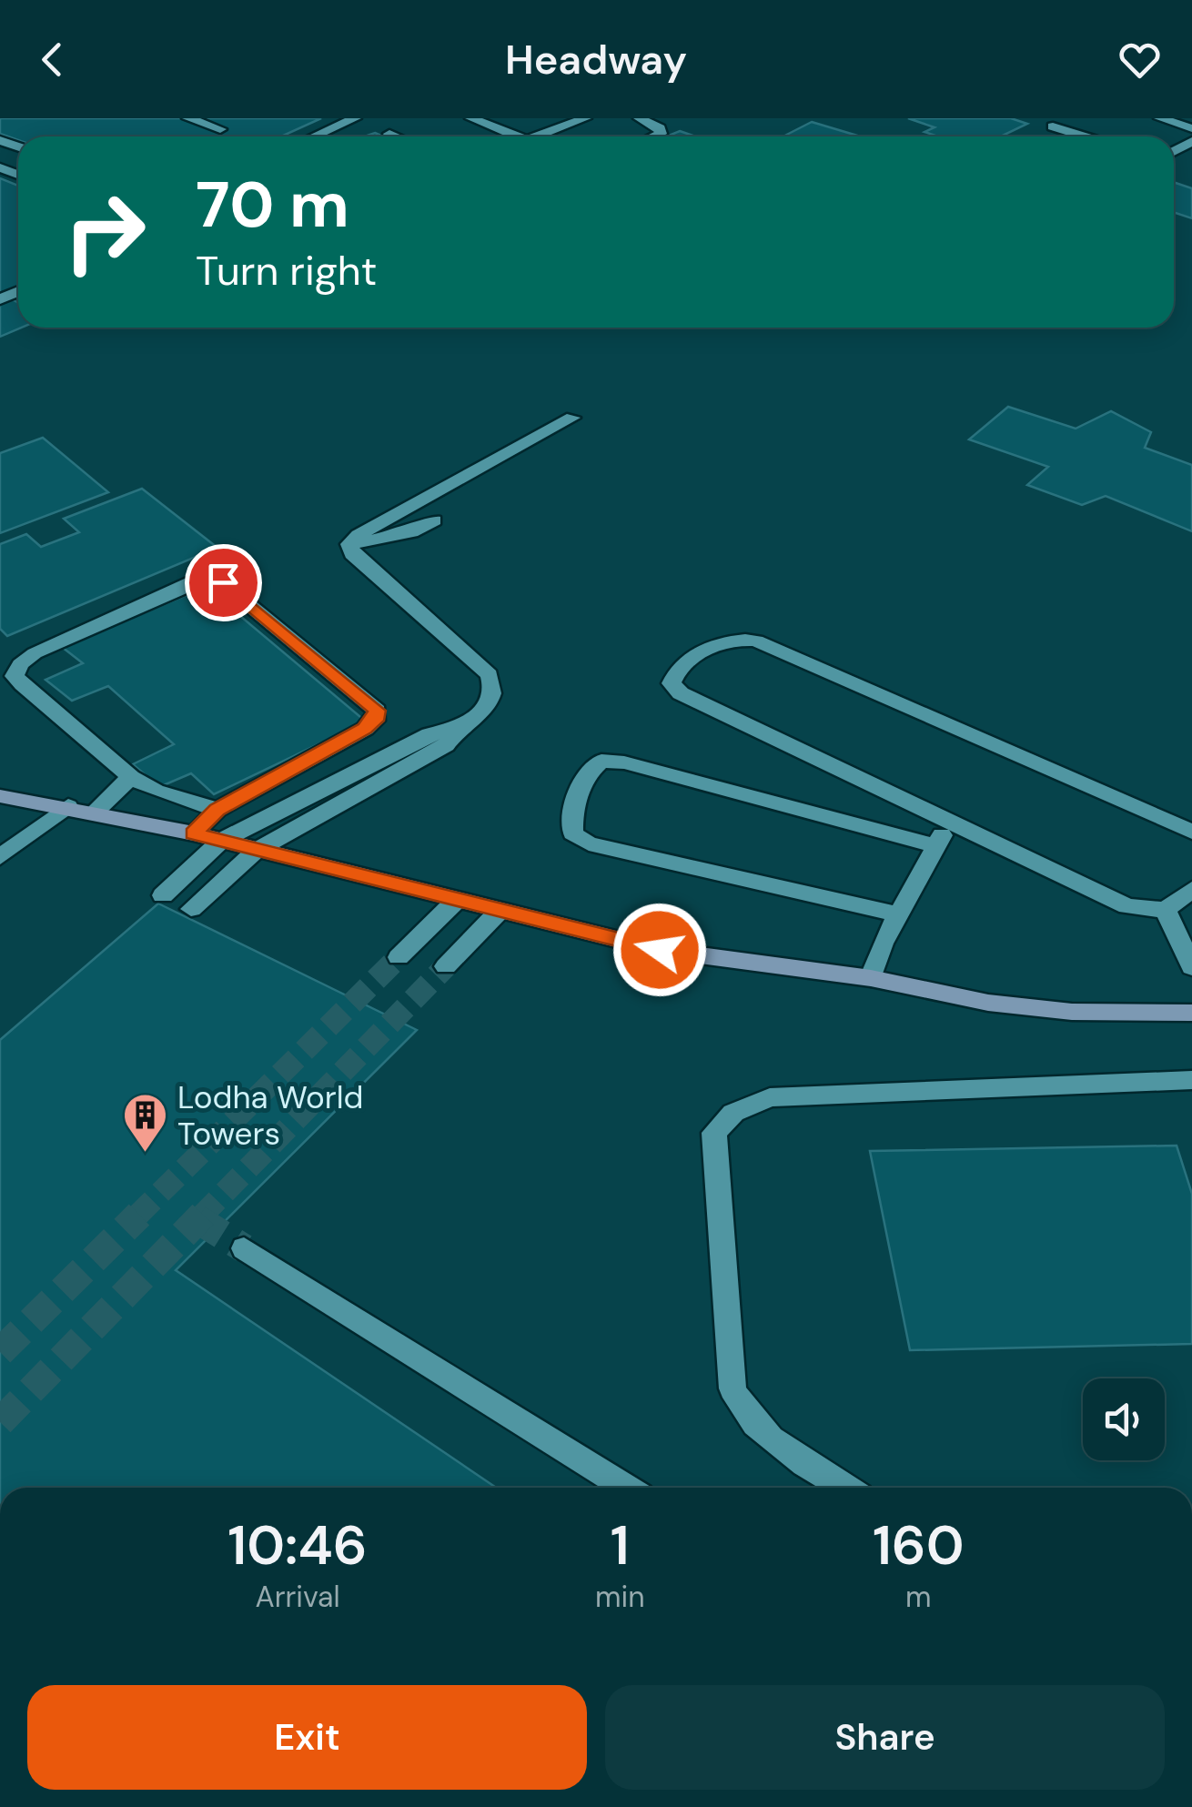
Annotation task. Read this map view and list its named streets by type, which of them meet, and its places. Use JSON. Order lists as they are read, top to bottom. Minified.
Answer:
{"places":{"building":["Lodha World Towers"]},"page":{"header":"Headway","turn":["70 m","Turn right"],"eta":["10:46","Arrival","1","min","160","m"],"buttons":["Exit","Share"]}}
